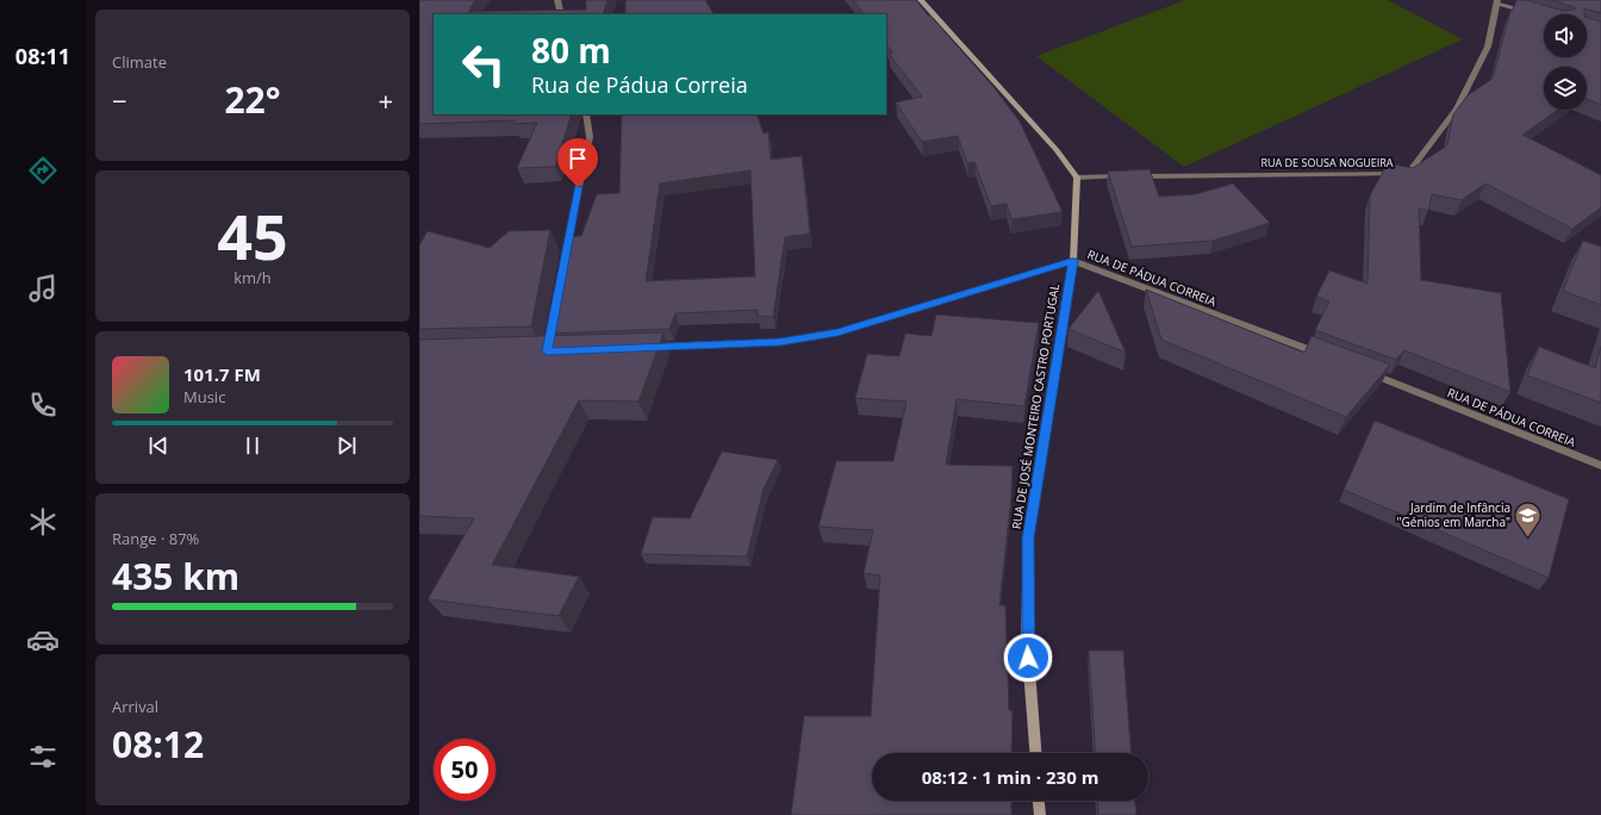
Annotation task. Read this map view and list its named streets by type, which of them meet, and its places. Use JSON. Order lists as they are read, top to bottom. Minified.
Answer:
{"streets":{"main road":["RUA DE JOSÉ MONTEIRO CASTRO PORTUGAL"],"street":["RUA DE SOUSA NOGUEIRA","RUA DE PÁDUA CORREIA"]},"crossings":[["RUA DE SOUSA NOGUEIRA","RUA DE JOSÉ MONTEIRO CASTRO PORTUGAL"],["RUA DE PÁDUA CORREIA","RUA DE JOSÉ MONTEIRO CASTRO PORTUGAL"]],"places":{"school or university":["Jardim de Infância \"Génios em Marcha\""]},"page":{"tabs":"08:11","tile":["Climate",["45","km/h"],["Range · 87%","435 km"],["Arrival","08:12"]],"turn":["80 m","Rua de Pádua Correia"],"heat":["−","22°","+"],"song":["101.7 FM","Music"],"limit":"50","trip":"08:12 · 1 min · 230 m"}}
